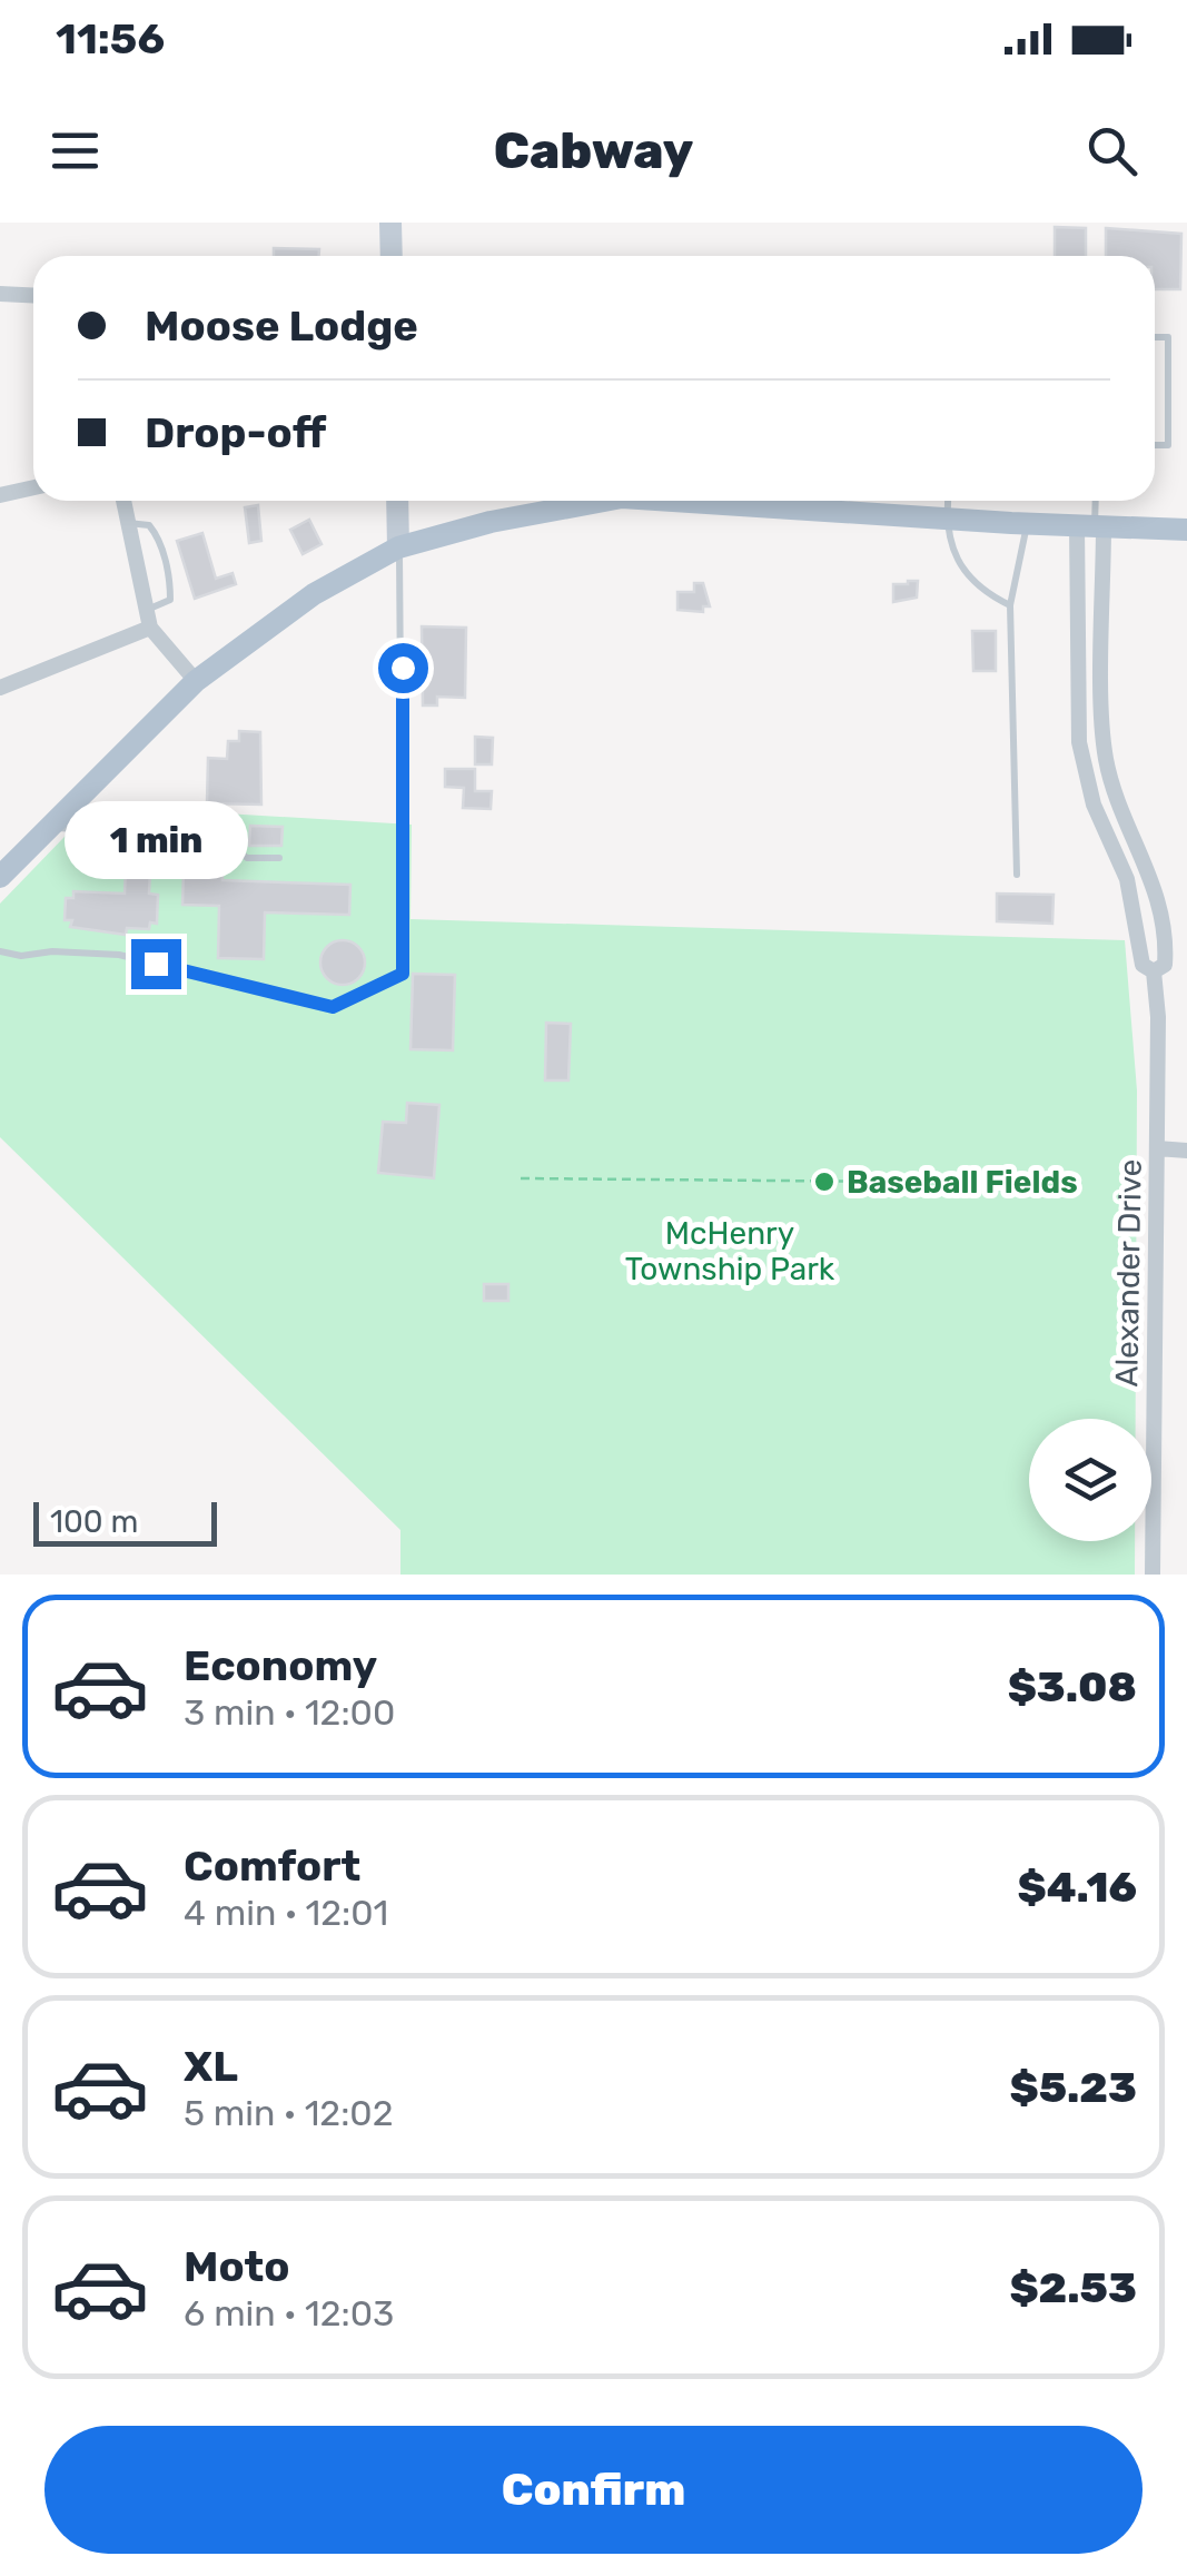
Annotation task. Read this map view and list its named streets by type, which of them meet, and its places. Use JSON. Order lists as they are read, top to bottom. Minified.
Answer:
{"streets":{"street":["Alexander Drive"]},"parks":["McHenry Township Park"],"places":["Baseball Fields"],"scale_bar":"100 m","page":{"status":"11:56","header":"Cabway","banner":["Moose Lodge","Drop-off"],"bubble":"1 min","scale":"100 m","list":[{"name":"Economy","note":"3 min · 12:00","value":"$3.08"},{"name":"Comfort","note":"4 min · 12:01","value":"$4.16"},{"name":"XL","note":"5 min · 12:02","value":"$5.23"},{"name":"Moto","note":"6 min · 12:03","value":"$2.53"}],"buttons":"Confirm"}}
